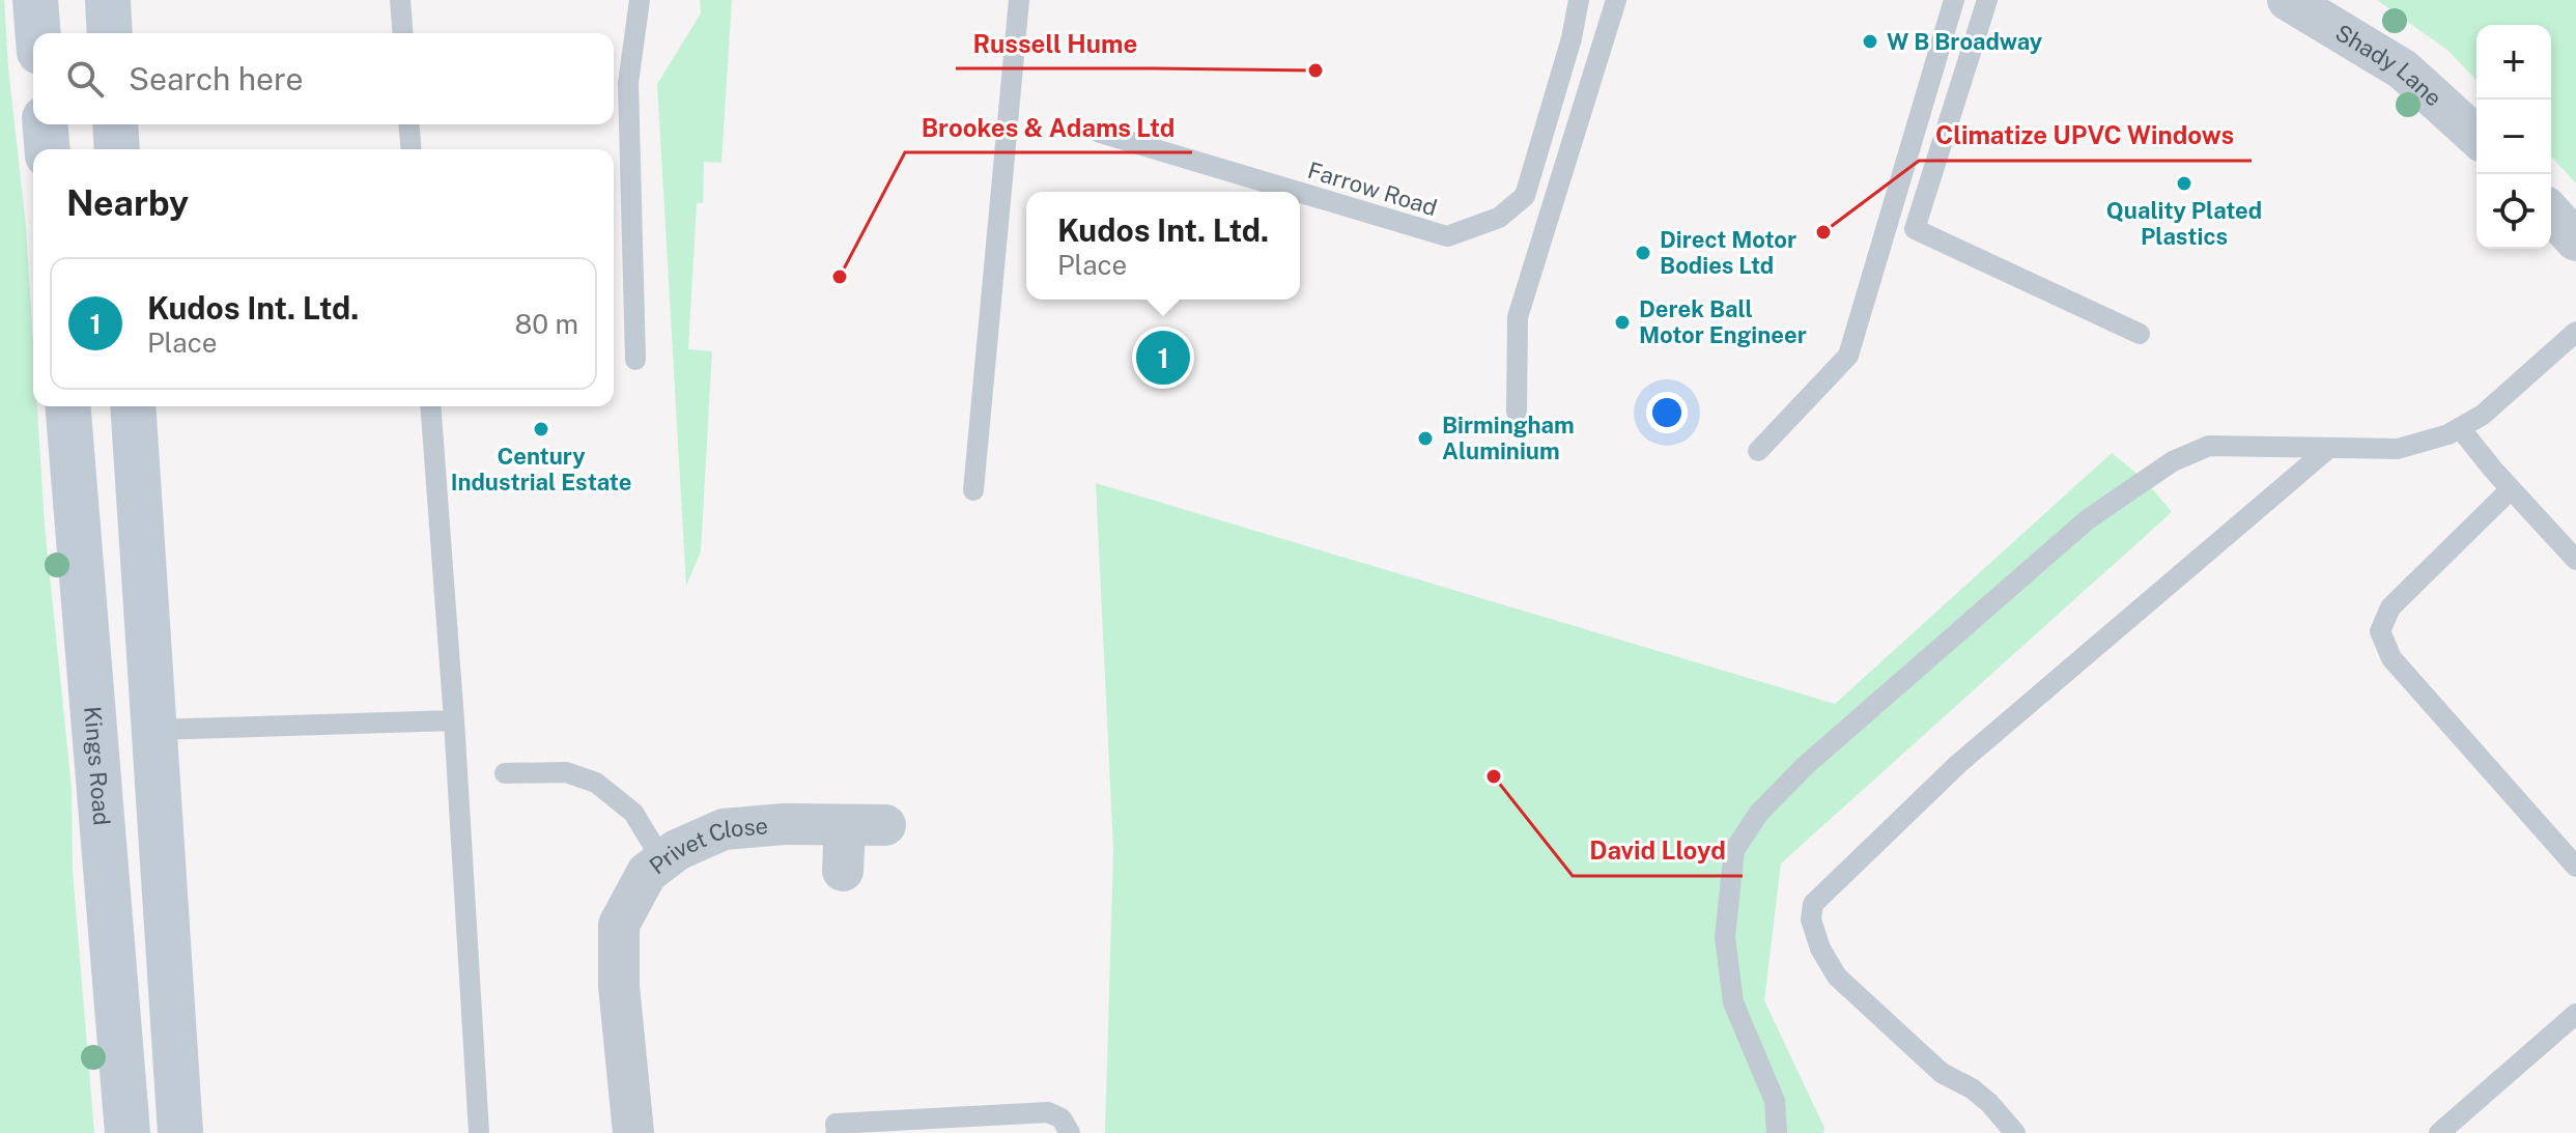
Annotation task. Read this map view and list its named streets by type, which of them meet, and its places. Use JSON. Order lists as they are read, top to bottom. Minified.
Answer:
{"streets":{"main road":["Kings Road"],"street":["Shady Lane","Privet Close"],"lane":["Farrow Road"]},"places":["W B Broadway","Russell Hume","Quality Plated Plastics","Climatize UPVC Windows","Direct Motor Bodies Ltd","Brookes & Adams Ltd","Derek Ball Motor Engineer","Century Industrial Estate","Birmingham Aluminium","David Lloyd"],"page":{"map_buttons":["+","−"],"search":"Search here","heading":"Nearby","popup":["Kudos Int. Ltd.","Place"],"list":[{"mark":"1","name":"Kudos Int. Ltd.","note":"Place","value":"80 m"}],"pins":"1"}}
